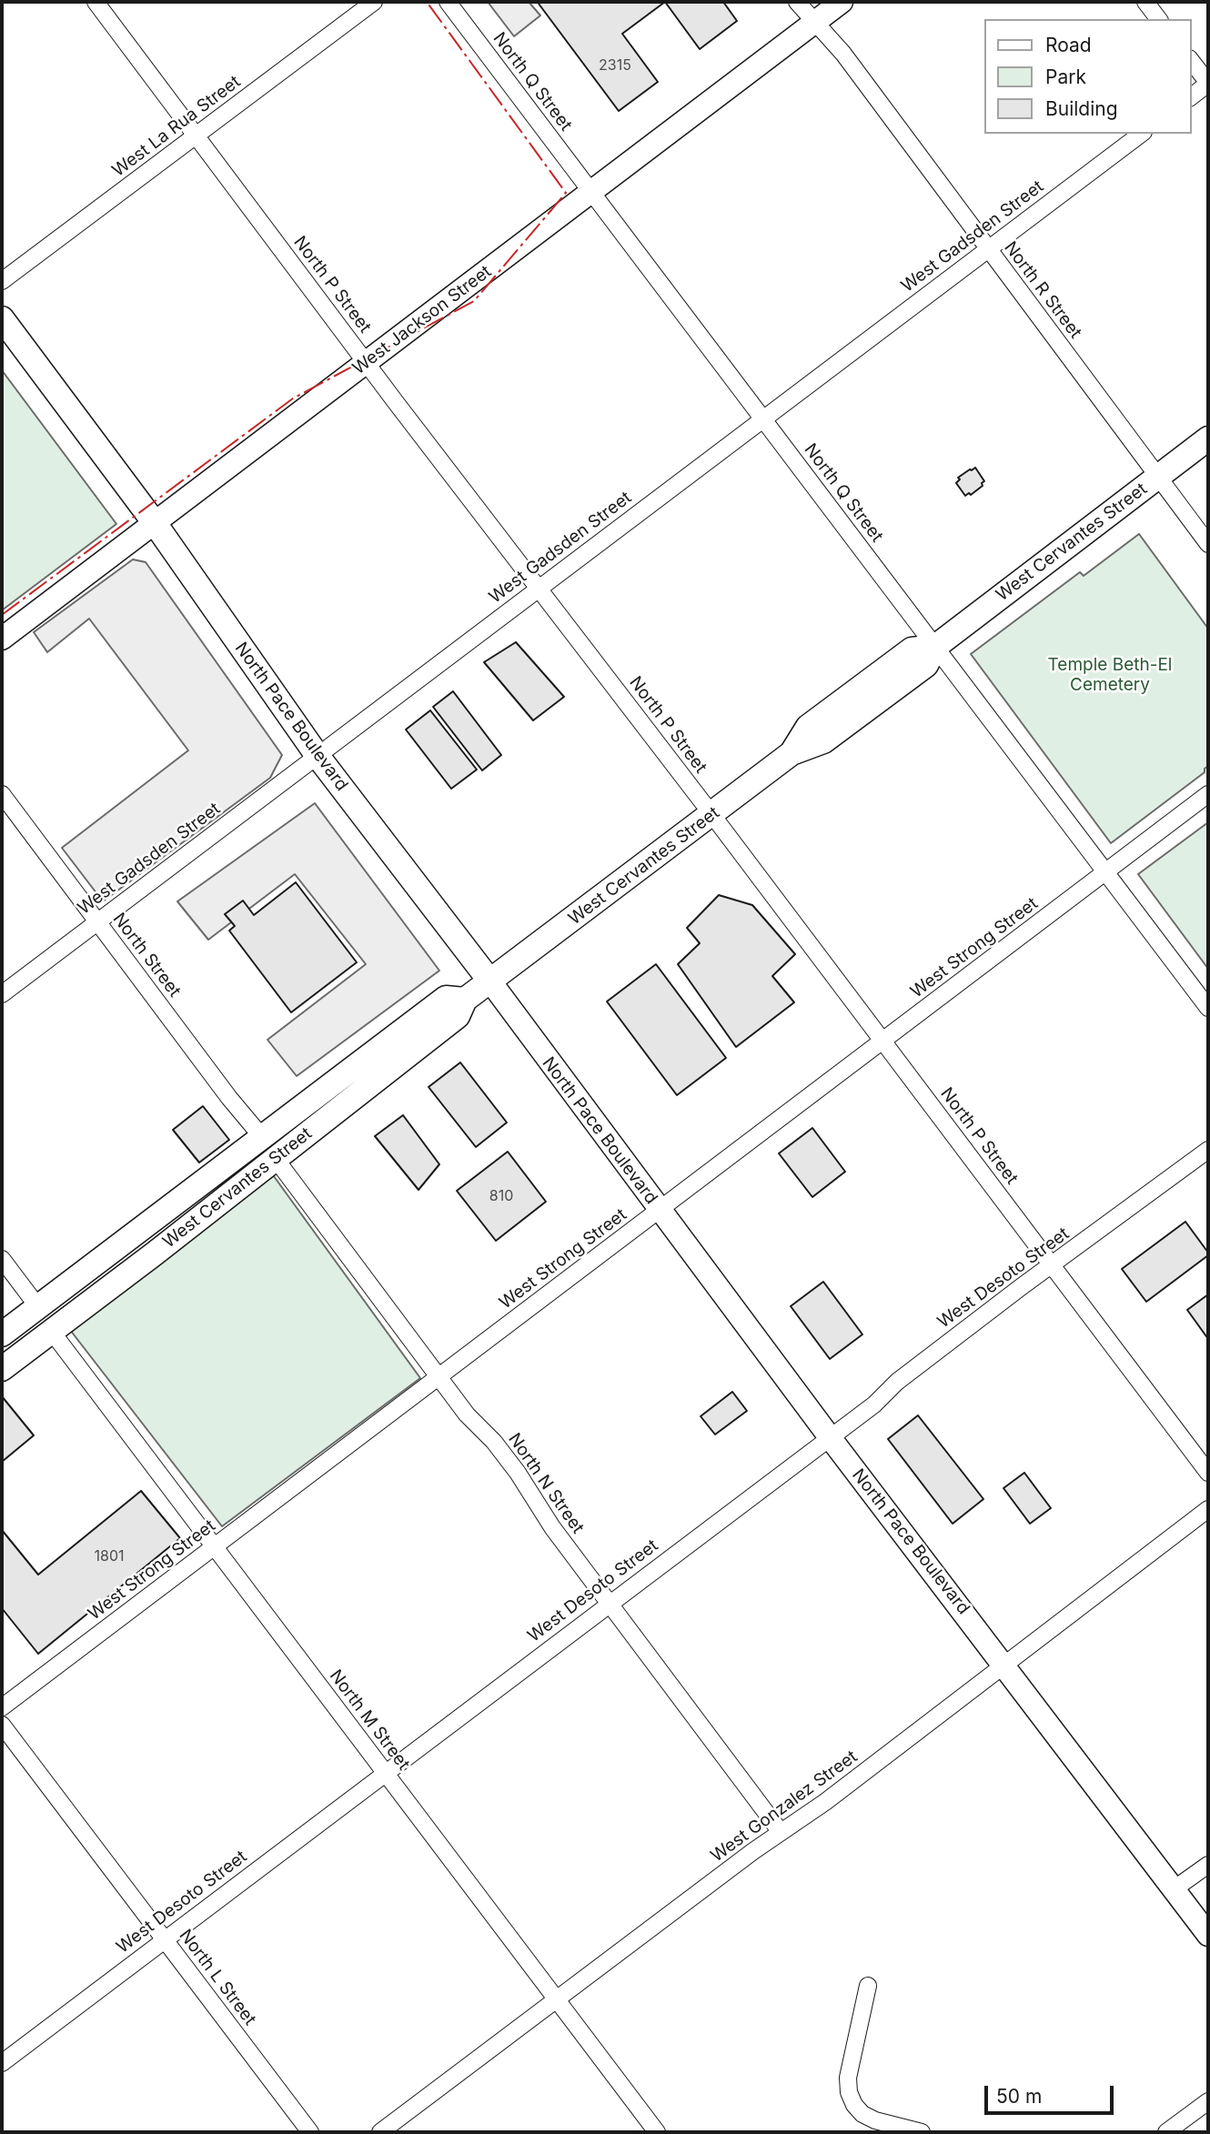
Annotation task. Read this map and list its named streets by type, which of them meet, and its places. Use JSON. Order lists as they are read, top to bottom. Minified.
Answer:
{"streets":{"main road":["West Jackson Street","West Cervantes Street","North Pace Boulevard"],"street":["North Q Street","West La Rua Street","West Gadsden Street","North P Street","North R Street","West Strong Street","North Street","West Desoto Street","North N Street","North M Street","West Gonzalez Street","North L Street"]},"crossings":[["North Q Street","West Gadsden Street"],["North Q Street","West Jackson Street"],["North Q Street","West Cervantes Street"],["North Q Street","West Strong Street"],["West La Rua Street","North P Street"],["West Gadsden Street","North P Street"],["West Gadsden Street","North R Street"],["West Gadsden Street","North Pace Boulevard"],["West Gadsden Street","North Street"],["North P Street","West Jackson Street"],["North P Street","West Cervantes Street"],["North P Street","West Strong Street"],["North P Street","West Desoto Street"],["North R Street","West Jackson Street"],["North R Street","West Cervantes Street"],["West Jackson Street","North Pace Boulevard"],["West Cervantes Street","North Pace Boulevard"],["West Cervantes Street","North Street"],["West Cervantes Street","North N Street"],["West Cervantes Street","North M Street"],["North Pace Boulevard","West Strong Street"],["North Pace Boulevard","West Desoto Street"],["North Pace Boulevard","West Gonzalez Street"],["West Strong Street","North N Street"],["West Strong Street","North M Street"],["West Desoto Street","North N Street"],["West Desoto Street","North M Street"],["West Desoto Street","North L Street"],["North N Street","West Gonzalez Street"],["North M Street","West Gonzalez Street"]],"parks":["Temple Beth-El Cemetery"],"house_numbers":["2315","810","1801"],"legend":["Road","Park","Building"],"scale_bar":"50 m"}
